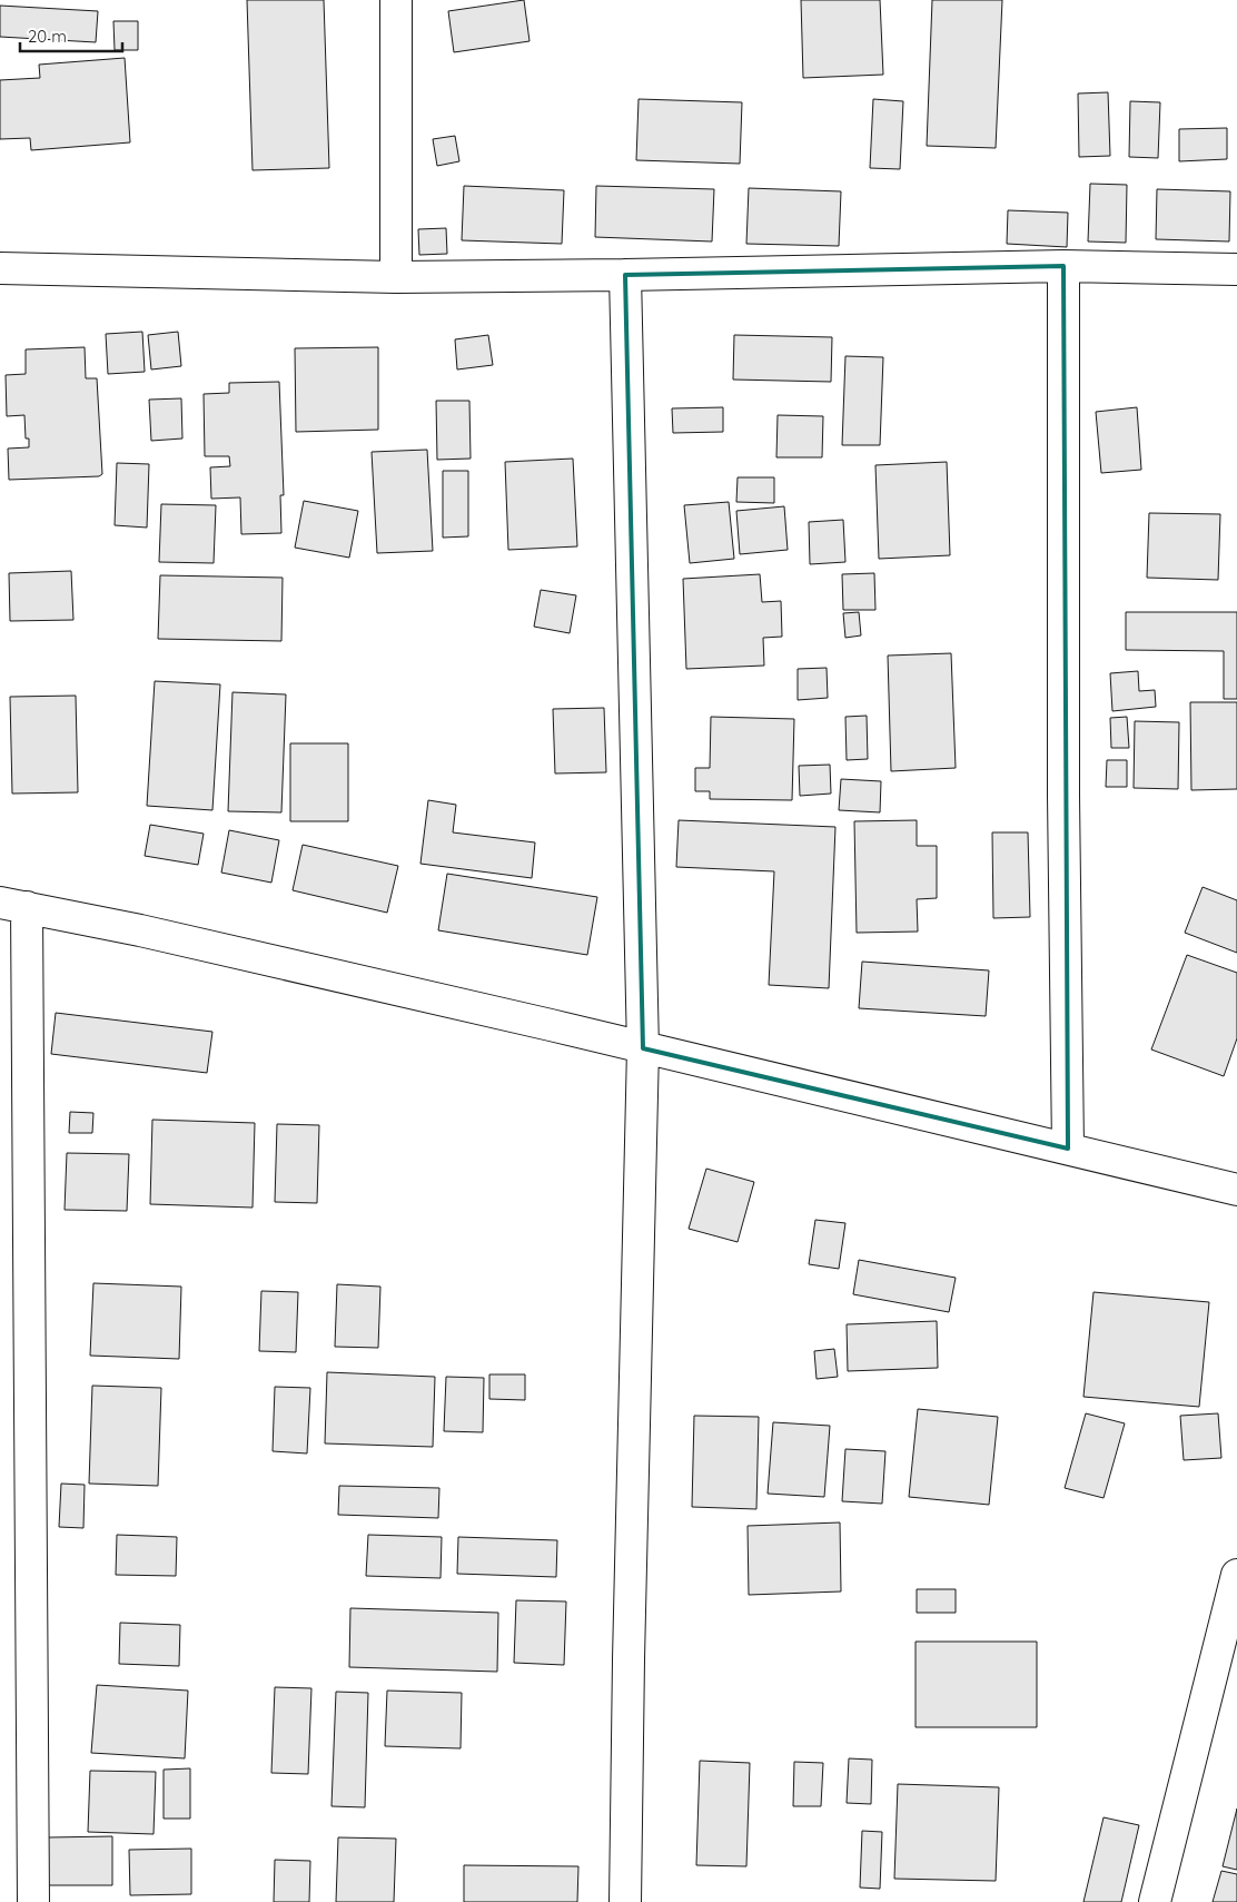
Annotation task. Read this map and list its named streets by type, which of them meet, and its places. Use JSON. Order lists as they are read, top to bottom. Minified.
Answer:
{"scale_bar":"20 m"}
